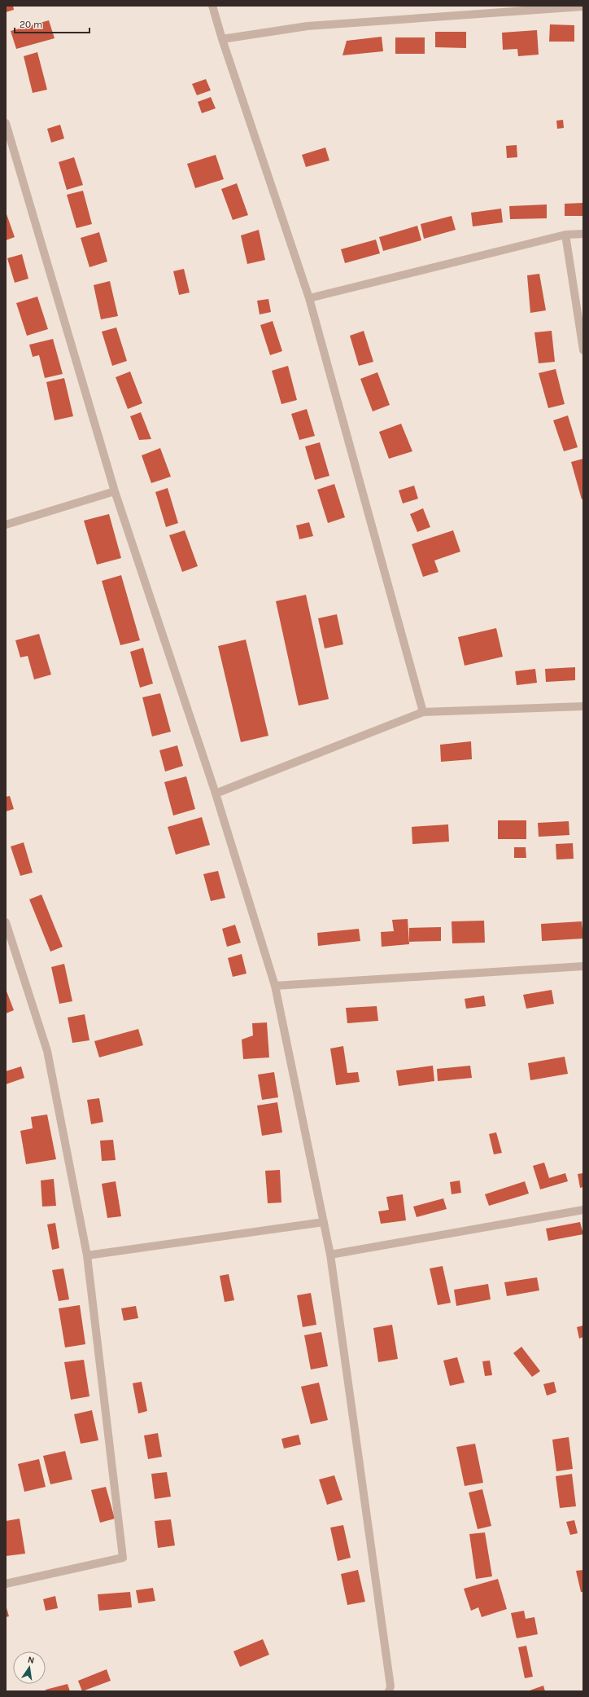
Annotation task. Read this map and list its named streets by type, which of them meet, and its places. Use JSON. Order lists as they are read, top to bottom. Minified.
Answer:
{"scale_bar":"20 m","north":"top"}
